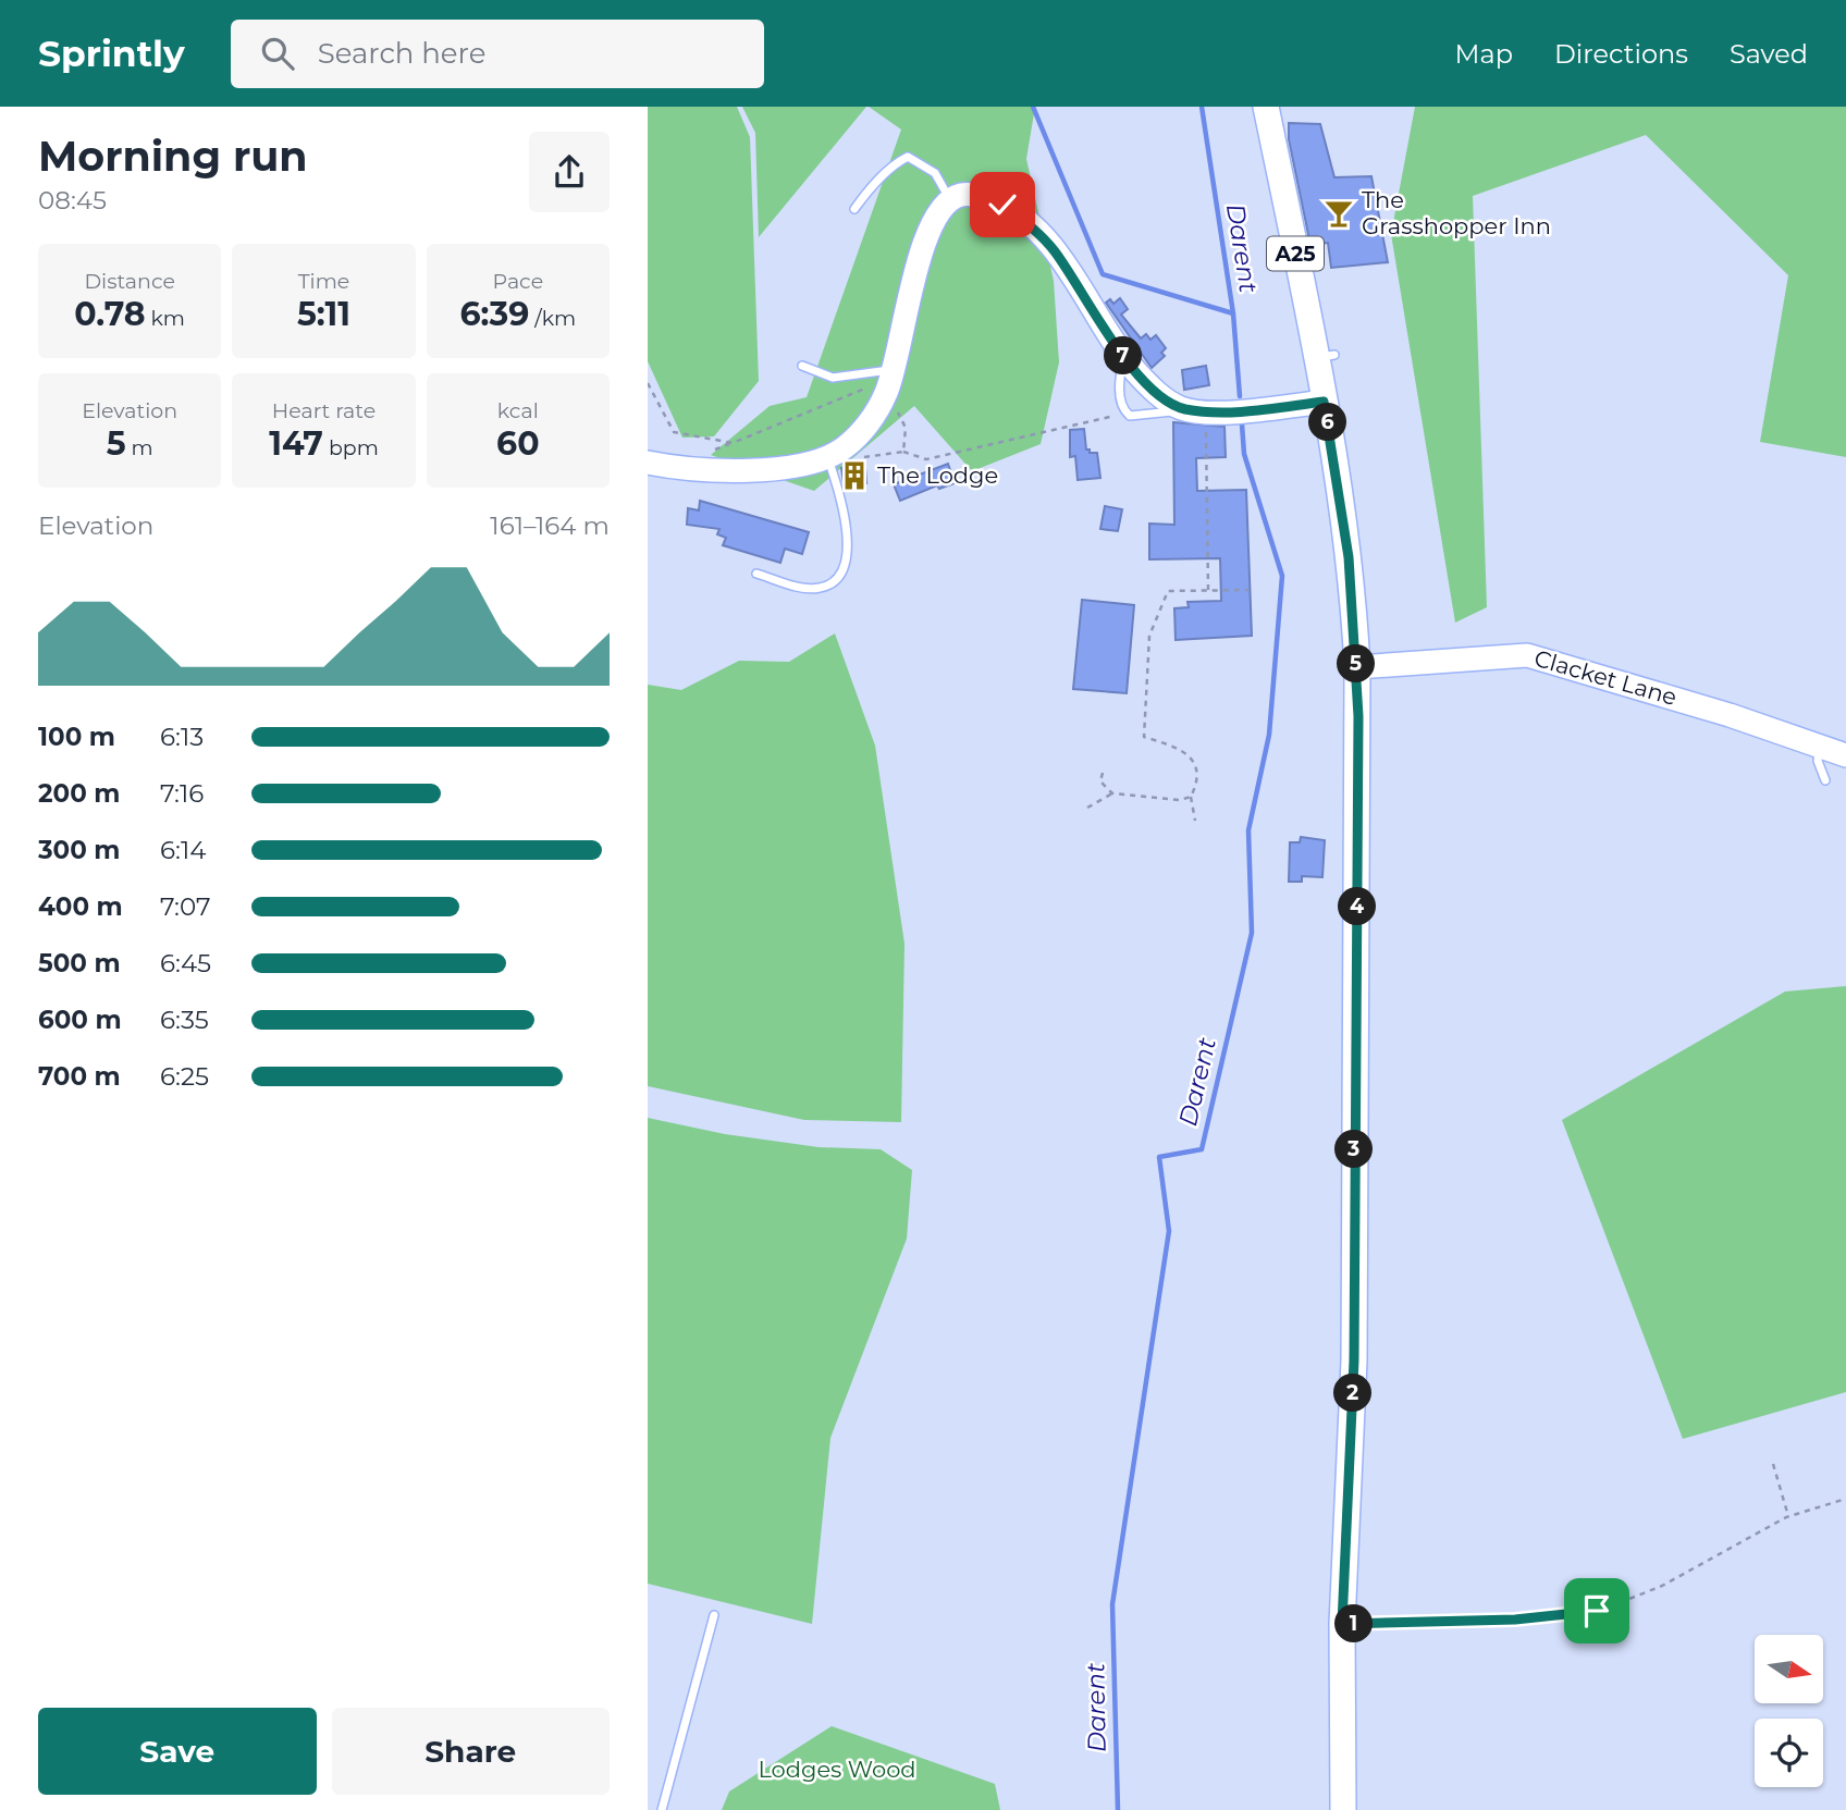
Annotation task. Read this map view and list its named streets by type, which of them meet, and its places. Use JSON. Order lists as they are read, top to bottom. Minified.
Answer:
{"streets":{"main road":["A25"],"street":["Clacket Lane"]},"crossings":[["A25","Clacket Lane"]],"water":["Darent"],"parks":["Lodges Wood"],"places":{"bar":["The Grasshopper Inn"],"building":["The Lodge"]},"north":"right","page":{"header":"Sprintly","search":"Search here","nav":["Map","Directions","Saved"],"heading":["Morning run","08:45"],"stats":[["Distance","0.78 km"],["Time","5:11"],["Pace","6:39 /km"],["Elevation","5 m"],["Heart rate","147 bpm"],["kcal","60"]],"pins":["7","6","5","4","3","2","1"],"chart":["Elevation","161–164 m"],"list":[{"name":"100 m","note":"6:13"},{"name":"200 m","note":"7:16"},{"name":"300 m","note":"6:14"},{"name":"400 m","note":"7:07"},{"name":"500 m","note":"6:45"},{"name":"600 m","note":"6:35"},{"name":"700 m","note":"6:25"}],"buttons":["Save","Share"]}}
